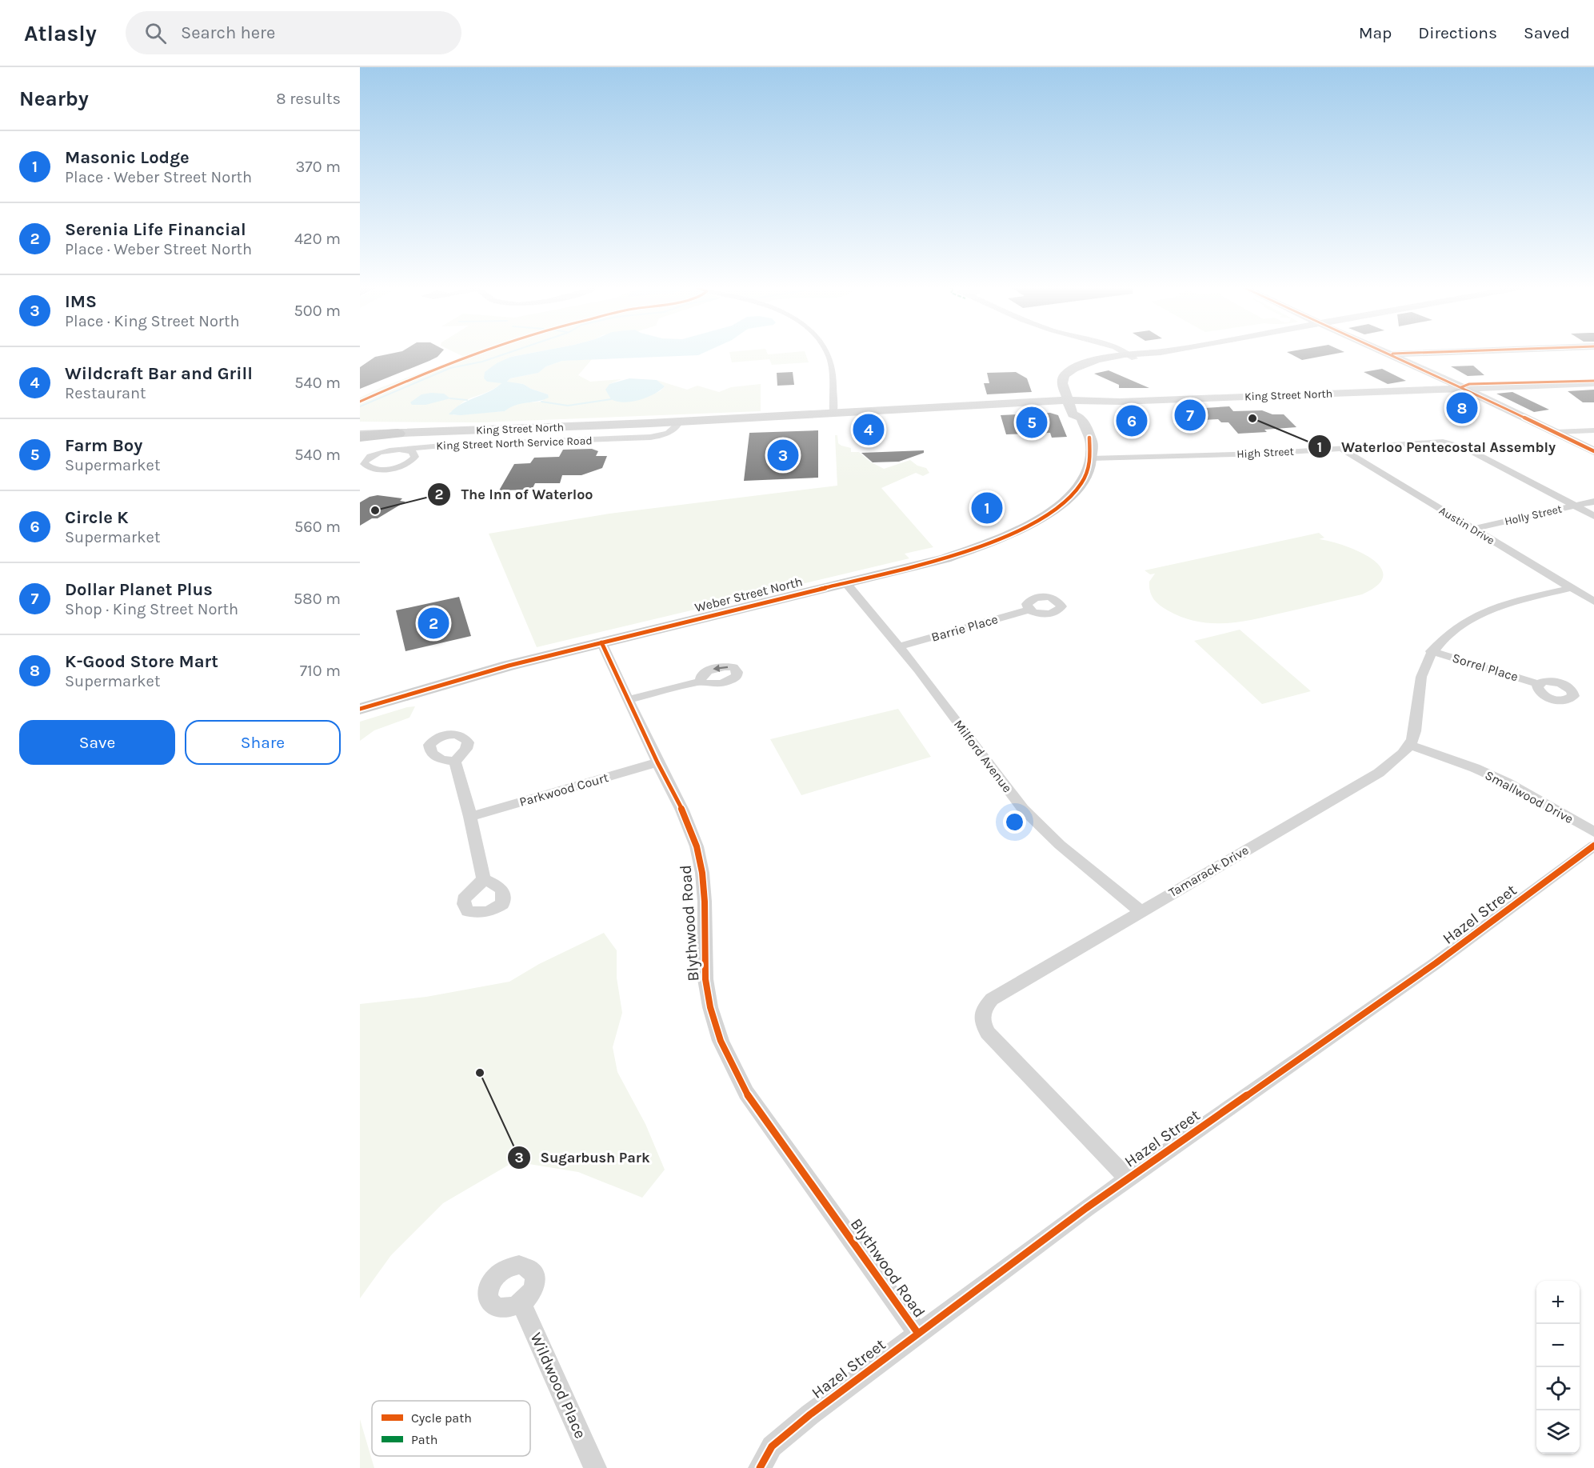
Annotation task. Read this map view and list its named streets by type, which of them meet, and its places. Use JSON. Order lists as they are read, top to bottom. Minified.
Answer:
{"streets":{"main road":["King Street North","Weber Street North"],"street":["King Street North Service Road","High Street","Holly Street","Austin Drive","Barrie Place","Sorrel Place","Milford Avenue","Parkwood Court","Smallwood Drive","Tamarack Drive","Hazel Street","Blythwood Road","Wildwood Place"]},"crossings":[["King Street North","King Street North Service Road"],["King Street North","Weber Street North"],["High Street","Holly Street"],["High Street","Austin Drive"],["High Street","Weber Street North"],["Holly Street","Austin Drive"],["Weber Street North","Milford Avenue"],["Weber Street North","Blythwood Road"],["Barrie Place","Milford Avenue"],["Milford Avenue","Tamarack Drive"],["Parkwood Court","Blythwood Road"],["Smallwood Drive","Tamarack Drive"],["Tamarack Drive","Hazel Street"],["Hazel Street","Blythwood Road"]],"places":["Waterloo Pentecostal Assembly","The Inn of Waterloo","Sugarbush Park"],"legend":["Cycle path","Path"],"page":{"header":"Atlasly","search":"Search here","nav":["Map","Directions","Saved"],"heading":["Nearby","8 results"],"list":[{"mark":"1","name":"Masonic Lodge","note":"Place · Weber Street North","value":"370 m"},{"mark":"2","name":"Serenia Life Financial","note":"Place · Weber Street North","value":"420 m"},{"mark":"3","name":"IMS","note":"Place · King Street North","value":"500 m"},{"mark":"4","name":"Wildcraft Bar and Grill","note":"Restaurant","value":"540 m"},{"mark":"5","name":"Farm Boy","note":"Supermarket","value":"540 m"},{"mark":"6","name":"Circle K","note":"Supermarket","value":"560 m"},{"mark":"7","name":"Dollar Planet Plus","note":"Shop · King Street North","value":"580 m"},{"mark":"8","name":"K-Good Store Mart","note":"Supermarket","value":"710 m"}],"pins":["8","7","6","5","4","3","1","2"],"buttons":["Save","Share"],"map_buttons":["+","−"]}}
